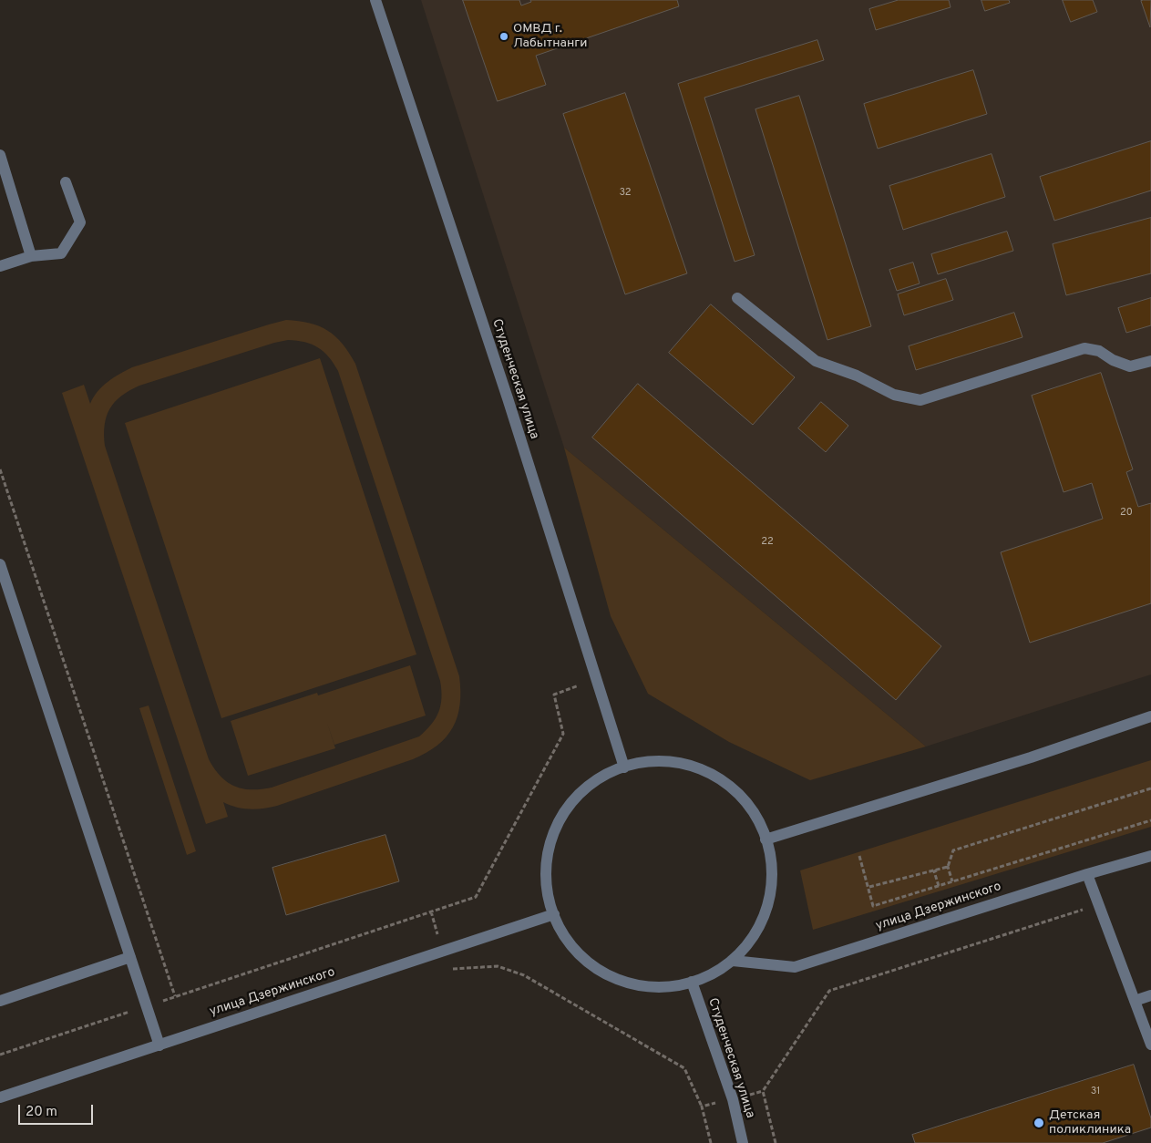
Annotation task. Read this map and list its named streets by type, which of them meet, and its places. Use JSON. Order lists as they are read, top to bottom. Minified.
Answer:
{"streets":{"street":["Студенческая улица","улица Дзержинского"]},"places":["ОМВД г. Лабытнанги","Детская поликлиника"],"house_numbers":["32","20","22","31"],"scale_bar":"20 m"}
